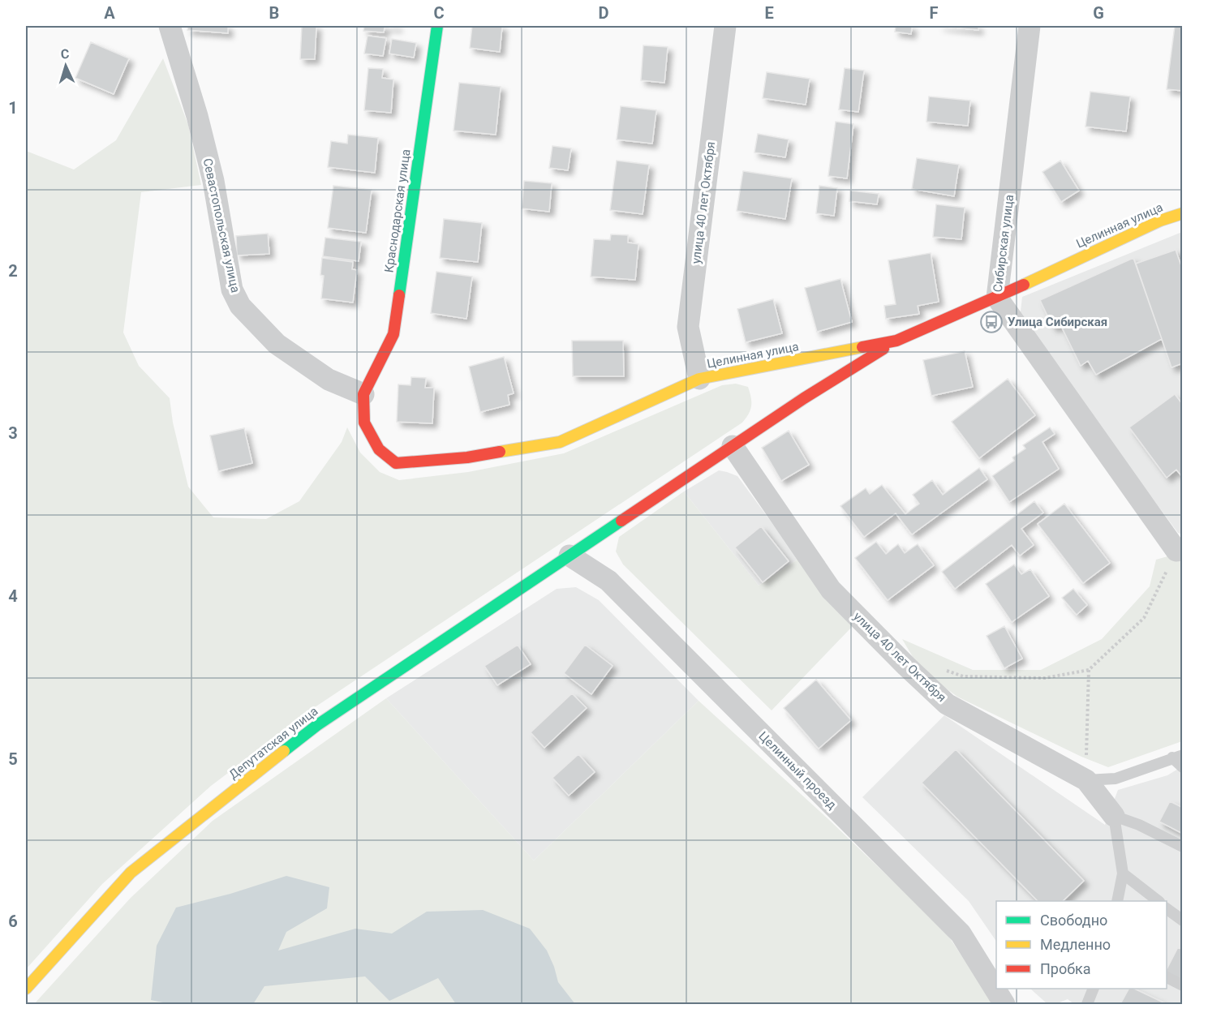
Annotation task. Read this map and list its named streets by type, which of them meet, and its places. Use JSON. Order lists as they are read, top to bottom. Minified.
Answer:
{"streets":{"street":["улица 40 лет Октября","Краснодарская улица","Севастопольская улица","Целинная улица","Сибирская улица","Депутатская улица","Целинный проезд"]},"crossings":[["улица 40 лет Октября","Целинная улица"],["улица 40 лет Октября","Депутатская улица"],["Краснодарская улица","Севастопольская улица"],["Краснодарская улица","Целинная улица"],["Севастопольская улица","Целинная улица"],["Целинная улица","Сибирская улица"],["Целинная улица","Депутатская улица"],["Депутатская улица","Целинный проезд"]],"places":{"bus stop":["Улица Сибирская"]},"legend":["Свободно","Медленно","Пробка"],"north":"top","grid":{"columns":["A","B","C","D","E","F","G"],"rows":["1","2","3","4","5","6"]}}
